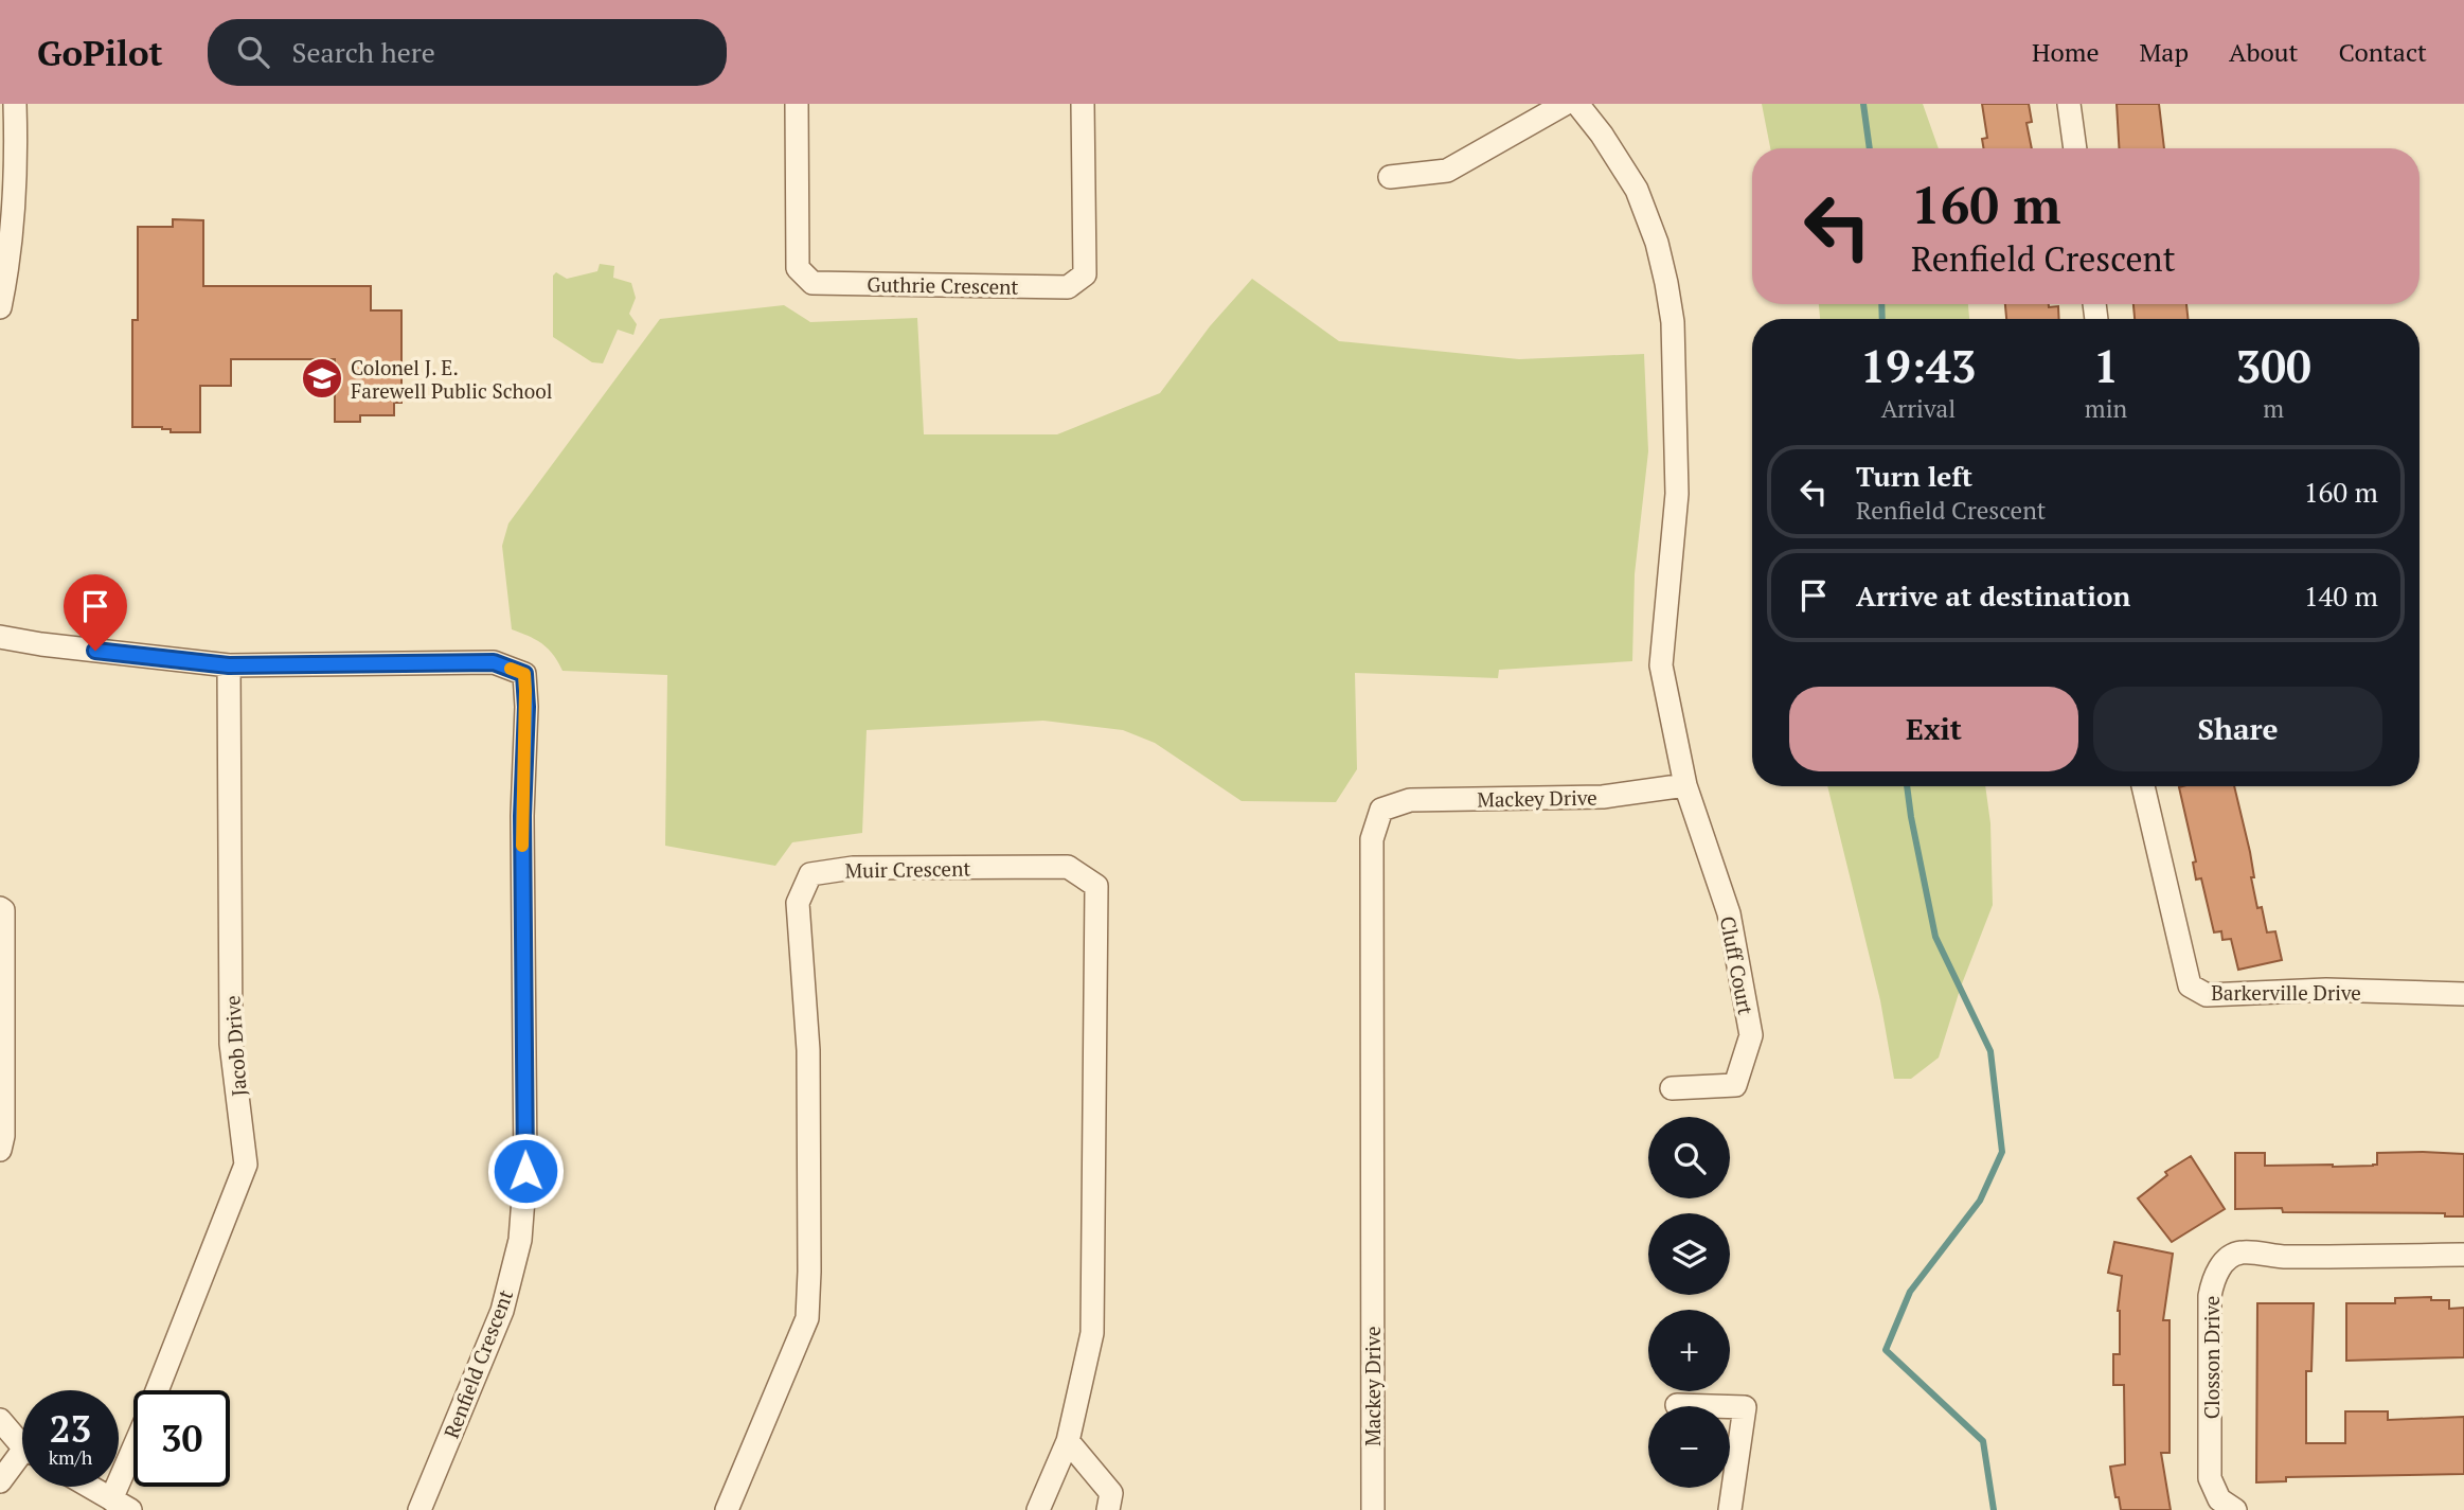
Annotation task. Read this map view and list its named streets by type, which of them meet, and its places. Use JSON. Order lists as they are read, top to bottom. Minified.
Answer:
{"streets":{"street":["Guthrie Crescent","Mackey Drive","Muir Crescent","Cluff Court","Barkerville Drive","Jacob Drive","Closson Drive","Renfield Crescent"]},"crossings":[["Mackey Drive","Cluff Court"],["Jacob Drive","Renfield Crescent"]],"places":{"school or university":["Colonel J. E. Farewell Public School"]},"page":{"header":"GoPilot","search":"Search here","nav":["Home","Map","About","Contact"],"turn":["160 m","Renfield Crescent"],"eta":["19:43","Arrival","1","min","300","m"],"list":[{"name":"Turn left","note":"Renfield Crescent","value":"160 m"},{"name":"Arrive at destination","value":"140 m"}],"buttons":["Exit","Share"],"map_buttons":["+","−"],"speed":"23 km/h","limit":"30"}}
